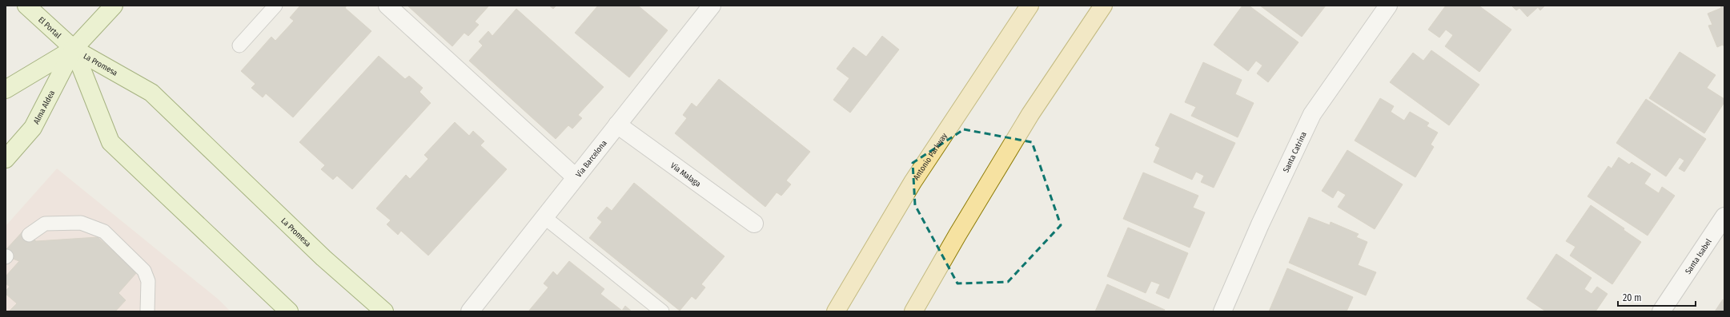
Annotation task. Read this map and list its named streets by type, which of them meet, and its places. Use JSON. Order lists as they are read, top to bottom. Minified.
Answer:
{"streets":{"main road":["El Portal","La Promesa","Alma Aldea","Antonio Parkway"],"street":["Santa Catrina","Via Barcelona","Via Malaga","Santa Isabel"]},"crossings":[["El Portal","La Promesa"],["El Portal","Alma Aldea"],["La Promesa","Alma Aldea"],["Via Barcelona","Via Malaga"]],"scale_bar":"20 m"}
